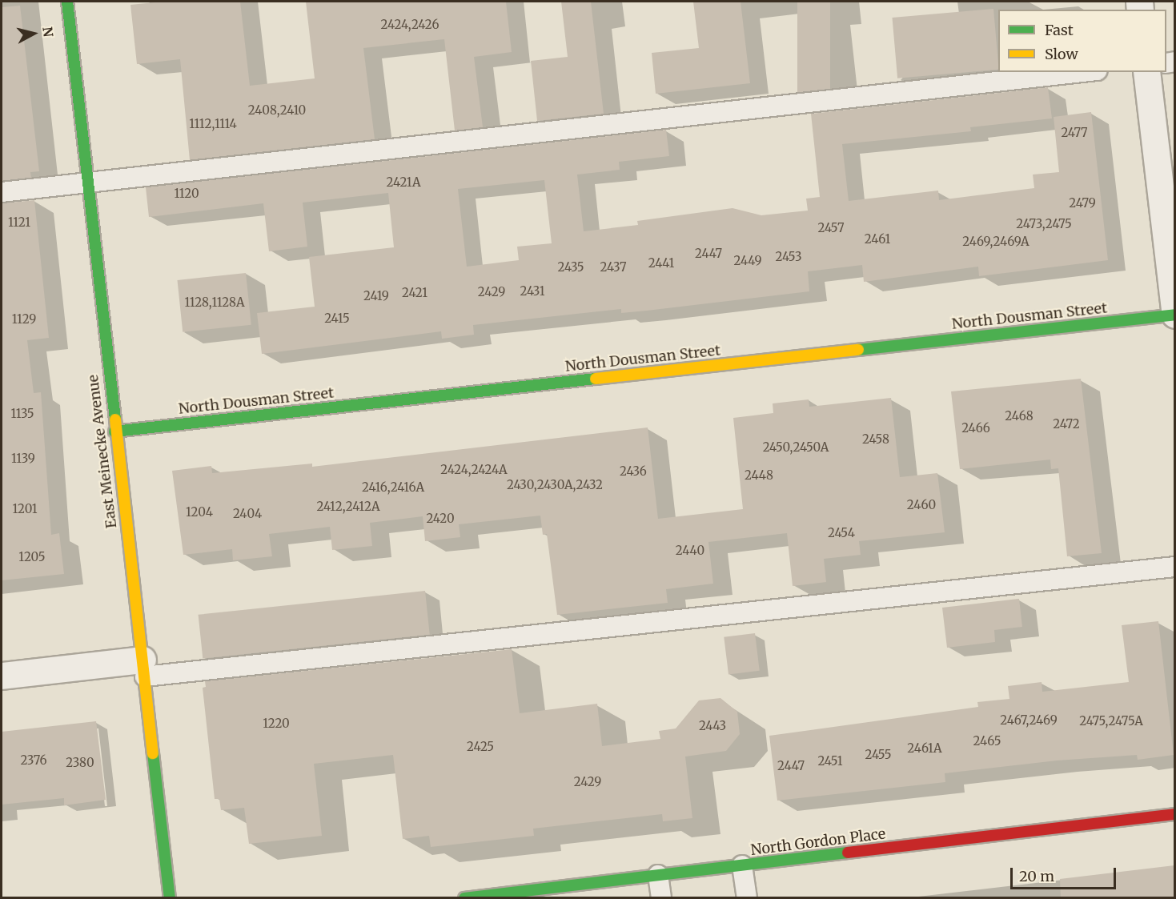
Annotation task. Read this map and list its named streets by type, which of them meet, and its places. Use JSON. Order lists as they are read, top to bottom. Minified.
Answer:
{"streets":{"street":["North Dousman Street","East Meinecke Avenue","North Gordon Place"]},"crossings":[["North Dousman Street","East Meinecke Avenue"]],"house_numbers":["2424,2426","2408,2410","1112,1114","2477","2421A","1120","2479","1121","2473,2475","2457","2461","2469,2469A","2447","2453","2449","2441","2435","2437","2431","2429","2421","2419","1128,1128A","2415","1129","1135","2468","2472","2466","2458","2450,2450A","1139","2424,2424A","2436","2448","2430,2430A,2432","2416,2416A","2460","2412,2412A","1201","1204","2404","2420","2454","2440","1205","2467,2469","2475,2475A","1220","2443","2465","2425","2461A","2455","2376","2451","2380","2447","2429"],"legend":["Fast","Slow"],"scale_bar":"20 m","north":"right"}
